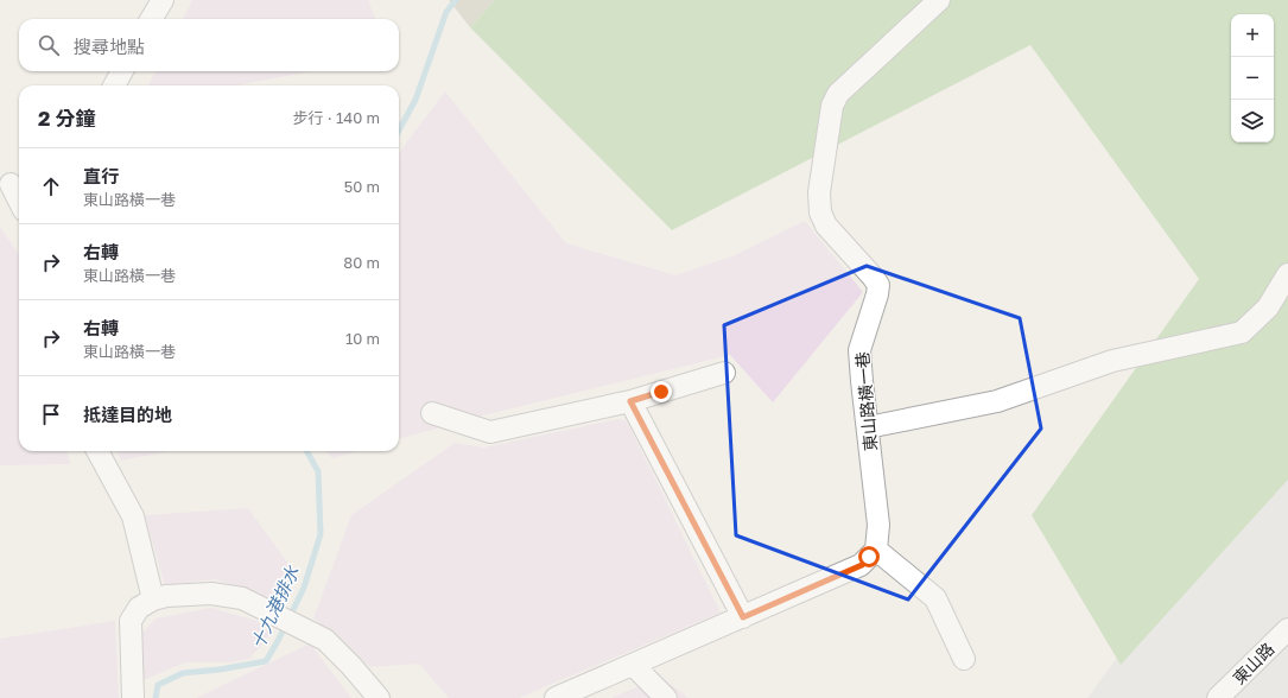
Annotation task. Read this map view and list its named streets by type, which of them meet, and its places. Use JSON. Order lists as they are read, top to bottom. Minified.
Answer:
{"streets":{"street":["東山路橫一巷","東山路"]},"water":["十九港排水"],"page":{"map_buttons":["+","−"],"search":"搜尋地點","heading":["2 分鐘","步行 · 140 m"],"list":[["直行","東山路橫一巷","50 m"],["右轉","東山路橫一巷","80 m"],["右轉","東山路橫一巷","10 m"],"抵達目的地"]}}
